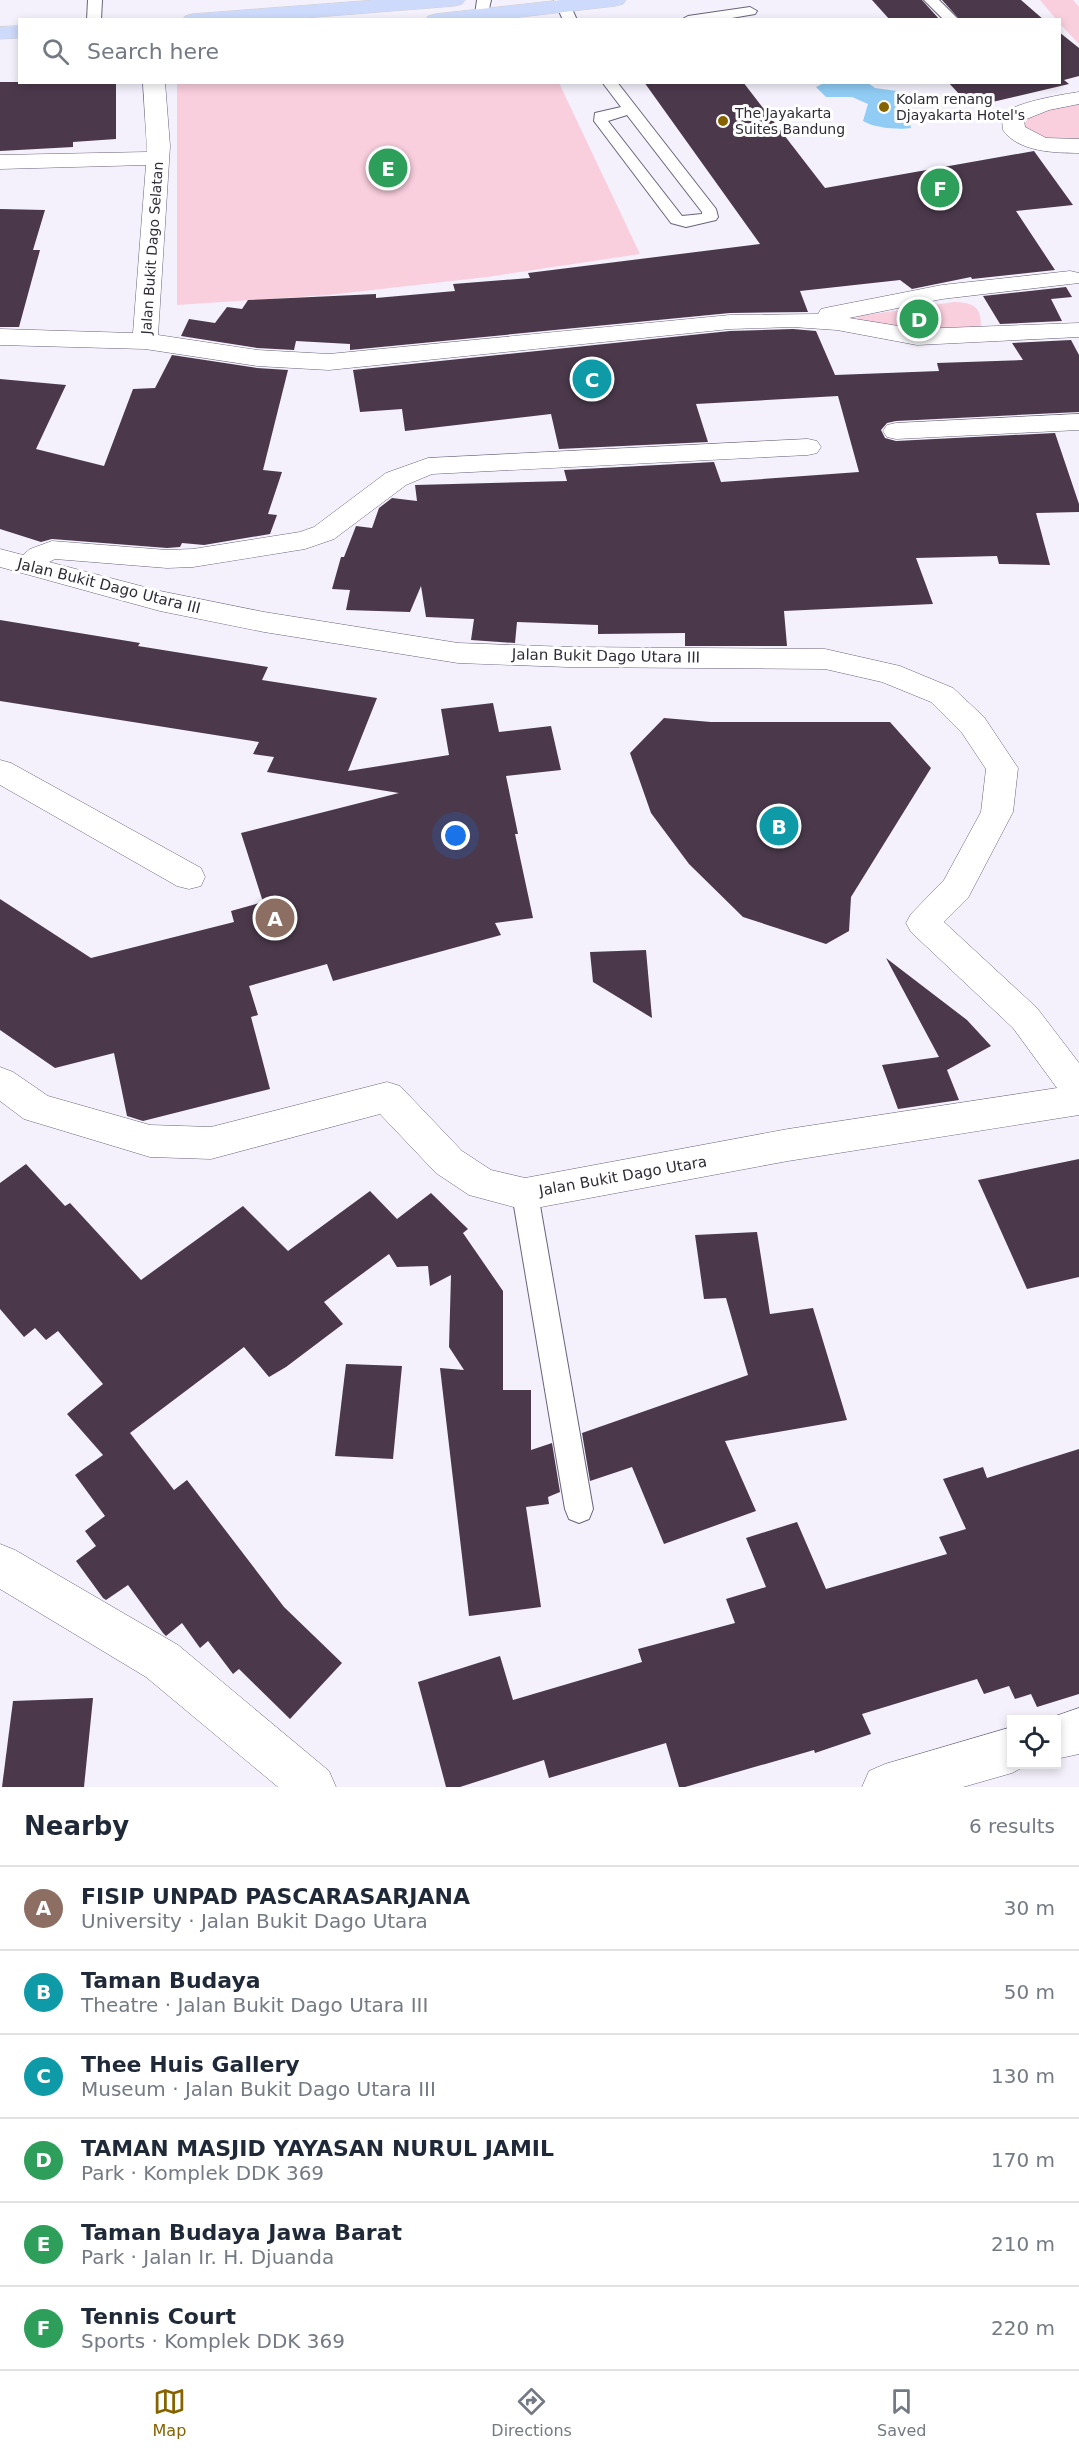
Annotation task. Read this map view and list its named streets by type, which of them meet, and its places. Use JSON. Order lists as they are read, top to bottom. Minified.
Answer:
{"streets":{"street":["Jalan Bukit Dago Selatan","Jalan Bukit Dago Utara III","Jalan Bukit Dago Utara"]},"places":["Kolam renang Djayakarta Hotel's","The Jayakarta Suites Bandung"],"page":{"search":"Search here","pins":["E","F","D","C","B","A"],"heading":["Nearby","6 results"],"list":[{"mark":"A","name":"FISIP UNPAD PASCARASARJANA","note":"University · Jalan Bukit Dago Utara","value":"30 m"},{"mark":"B","name":"Taman Budaya","note":"Theatre · Jalan Bukit Dago Utara III","value":"50 m"},{"mark":"C","name":"Thee Huis Gallery","note":"Museum · Jalan Bukit Dago Utara III","value":"130 m"},{"mark":"D","name":"TAMAN MASJID YAYASAN NURUL JAMIL","note":"Park · Komplek DDK 369","value":"170 m"},{"mark":"E","name":"Taman Budaya Jawa Barat","note":"Park · Jalan Ir. H. Djuanda","value":"210 m"},{"mark":"F","name":"Tennis Court","note":"Sports · Komplek DDK 369","value":"220 m"}],"nav":["Map","Directions","Saved"]}}
